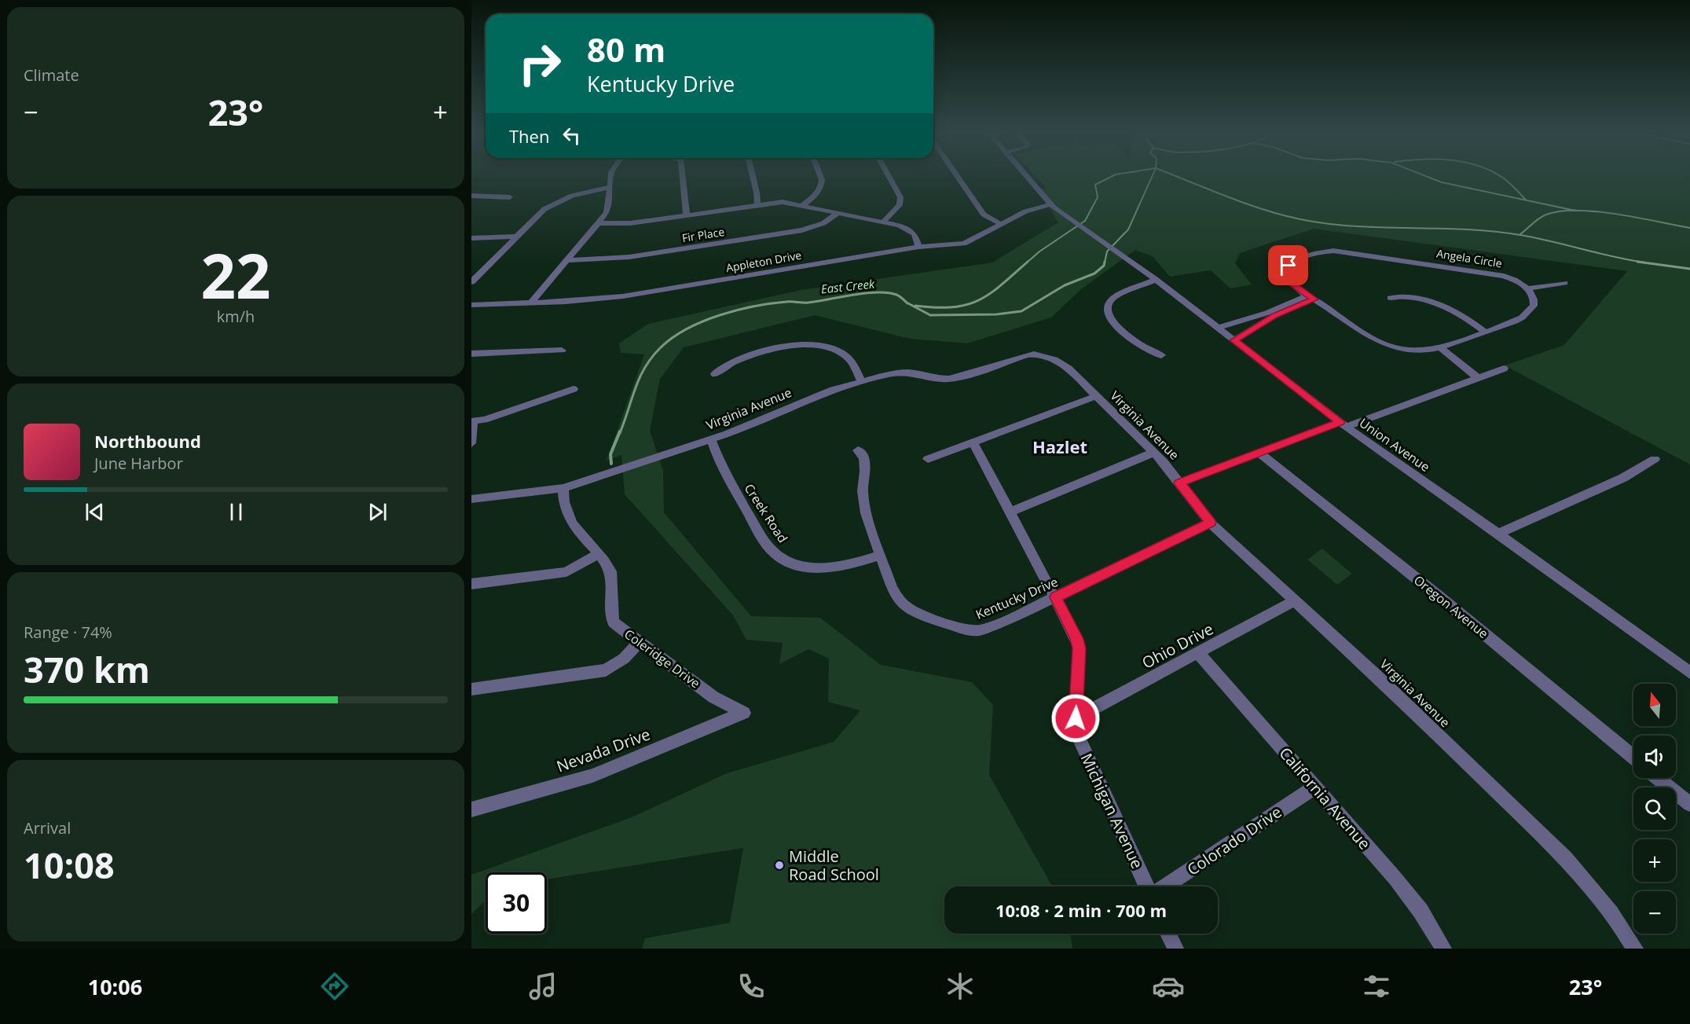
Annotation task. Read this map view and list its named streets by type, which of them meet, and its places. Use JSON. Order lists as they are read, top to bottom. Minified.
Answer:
{"streets":{"street":["Fir Place","Angela Circle","Appleton Drive","Virginia Avenue","Union Avenue","Creek Road","Kentucky Drive","Oregon Avenue","Ohio Drive","Coleridge Drive","Nevada Drive","California Avenue","Michigan Avenue","Colorado Drive"]},"crossings":[["Appleton Drive","Union Avenue"],["Virginia Avenue","Creek Road"],["Virginia Avenue","Kentucky Drive"],["Virginia Avenue","Ohio Drive"],["Virginia Avenue","Coleridge Drive"],["Creek Road","Kentucky Drive"],["Kentucky Drive","Michigan Avenue"],["Ohio Drive","California Avenue"],["Ohio Drive","Michigan Avenue"],["Coleridge Drive","Nevada Drive"],["California Avenue","Colorado Drive"]],"districts":["Hazlet"],"water":["East Creek"],"places":["Middle Road School"],"north":"top","page":{"tile":["Climate",["22","km/h"],["Range · 74%","370 km"],["Arrival","10:08"]],"turn":["80 m","Kentucky Drive"],"heat":["−","23°","+"],"then":"Then","song":["Northbound","June Harbor"],"map_buttons":["+","−"],"limit":"30","trip":"10:08 · 2 min · 700 m","tabs":["10:06","23°"]}}
